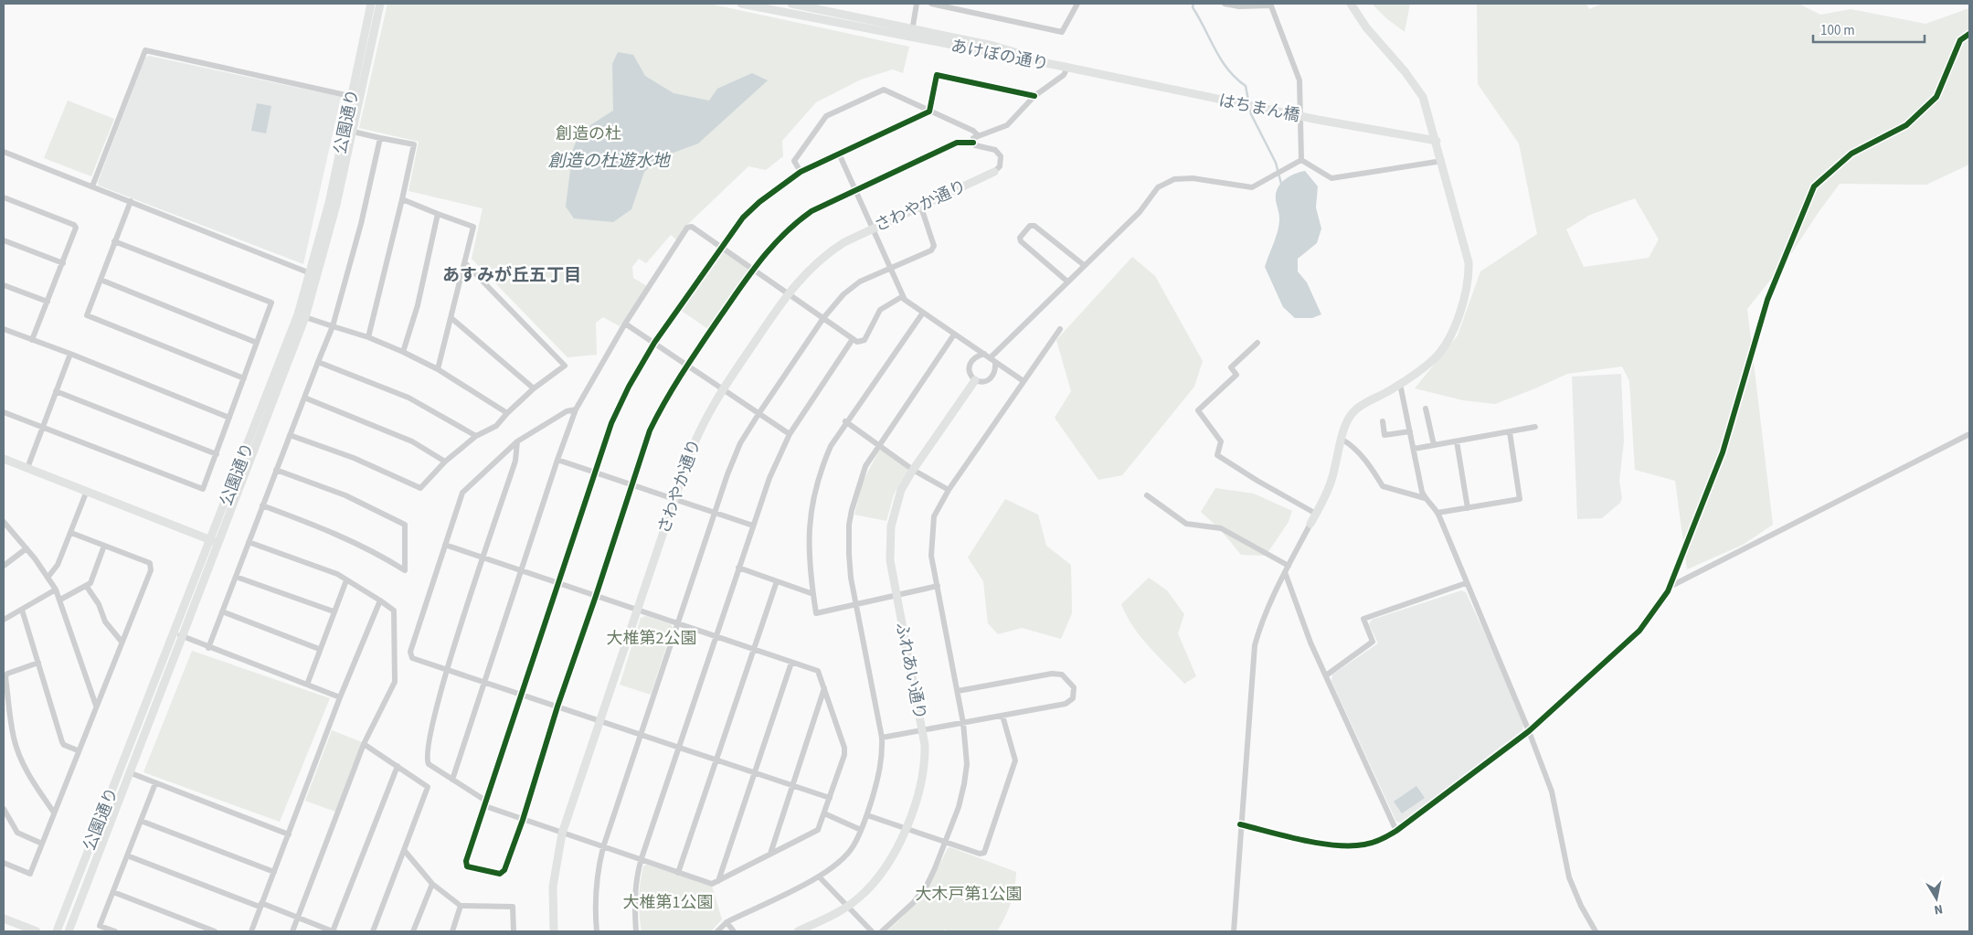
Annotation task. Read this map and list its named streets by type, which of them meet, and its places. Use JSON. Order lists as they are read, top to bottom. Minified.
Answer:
{"streets":{"street":["あけぼの通り","はちまん橋","公園通り","さわやか通り","ふれあい通り"]},"crossings":[["あけぼの通り","はちまん橋"]],"districts":["あすみが丘五丁目"],"water":["創造の杜遊水地"],"parks":["創造の杜","大椎第2公園","大木戸第1公園","大椎第1公園"],"scale_bar":"100 m","north":"bottom"}
